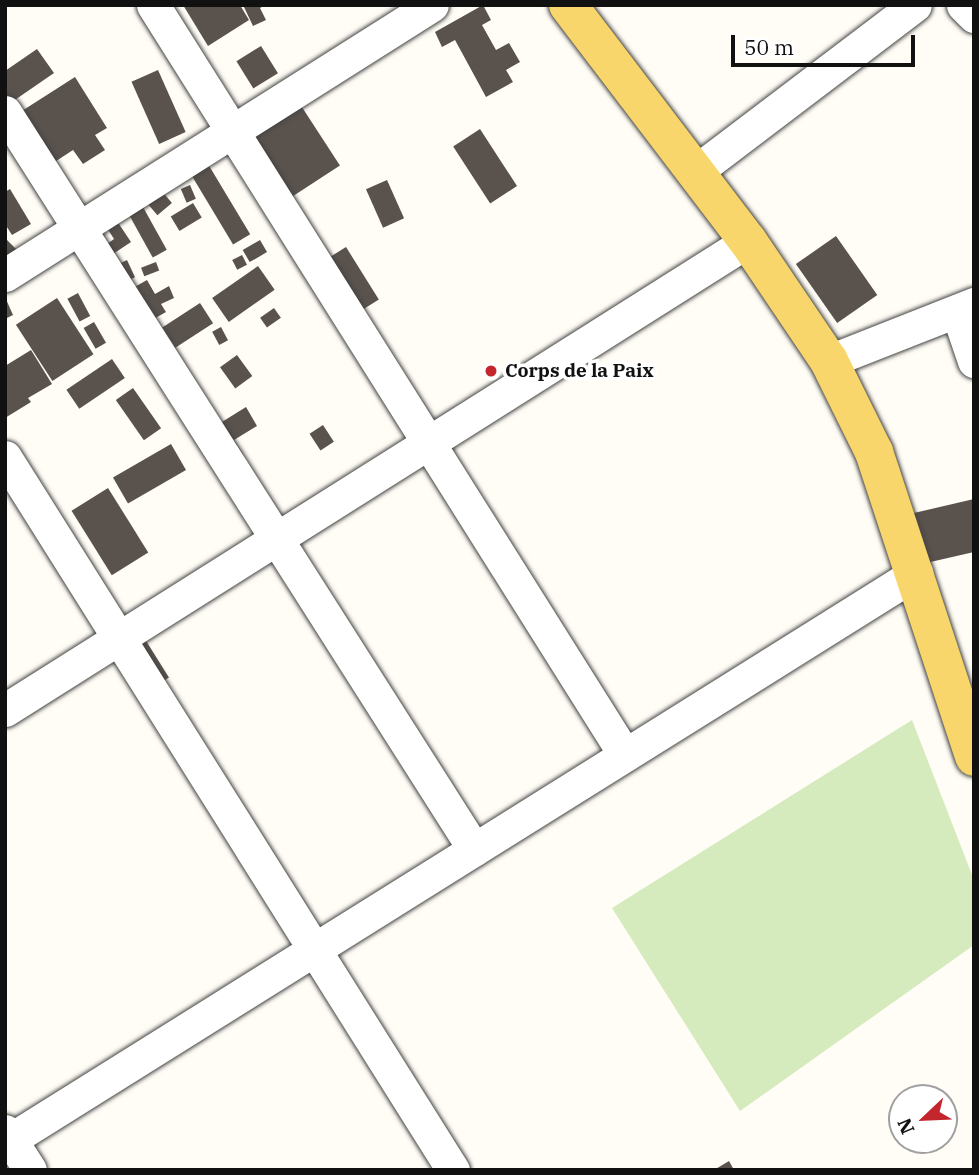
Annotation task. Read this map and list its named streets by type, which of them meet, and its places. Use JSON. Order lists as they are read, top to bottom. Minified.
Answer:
{"places":["Corps de la Paix"],"scale_bar":"50 m","north":"bottom left"}
